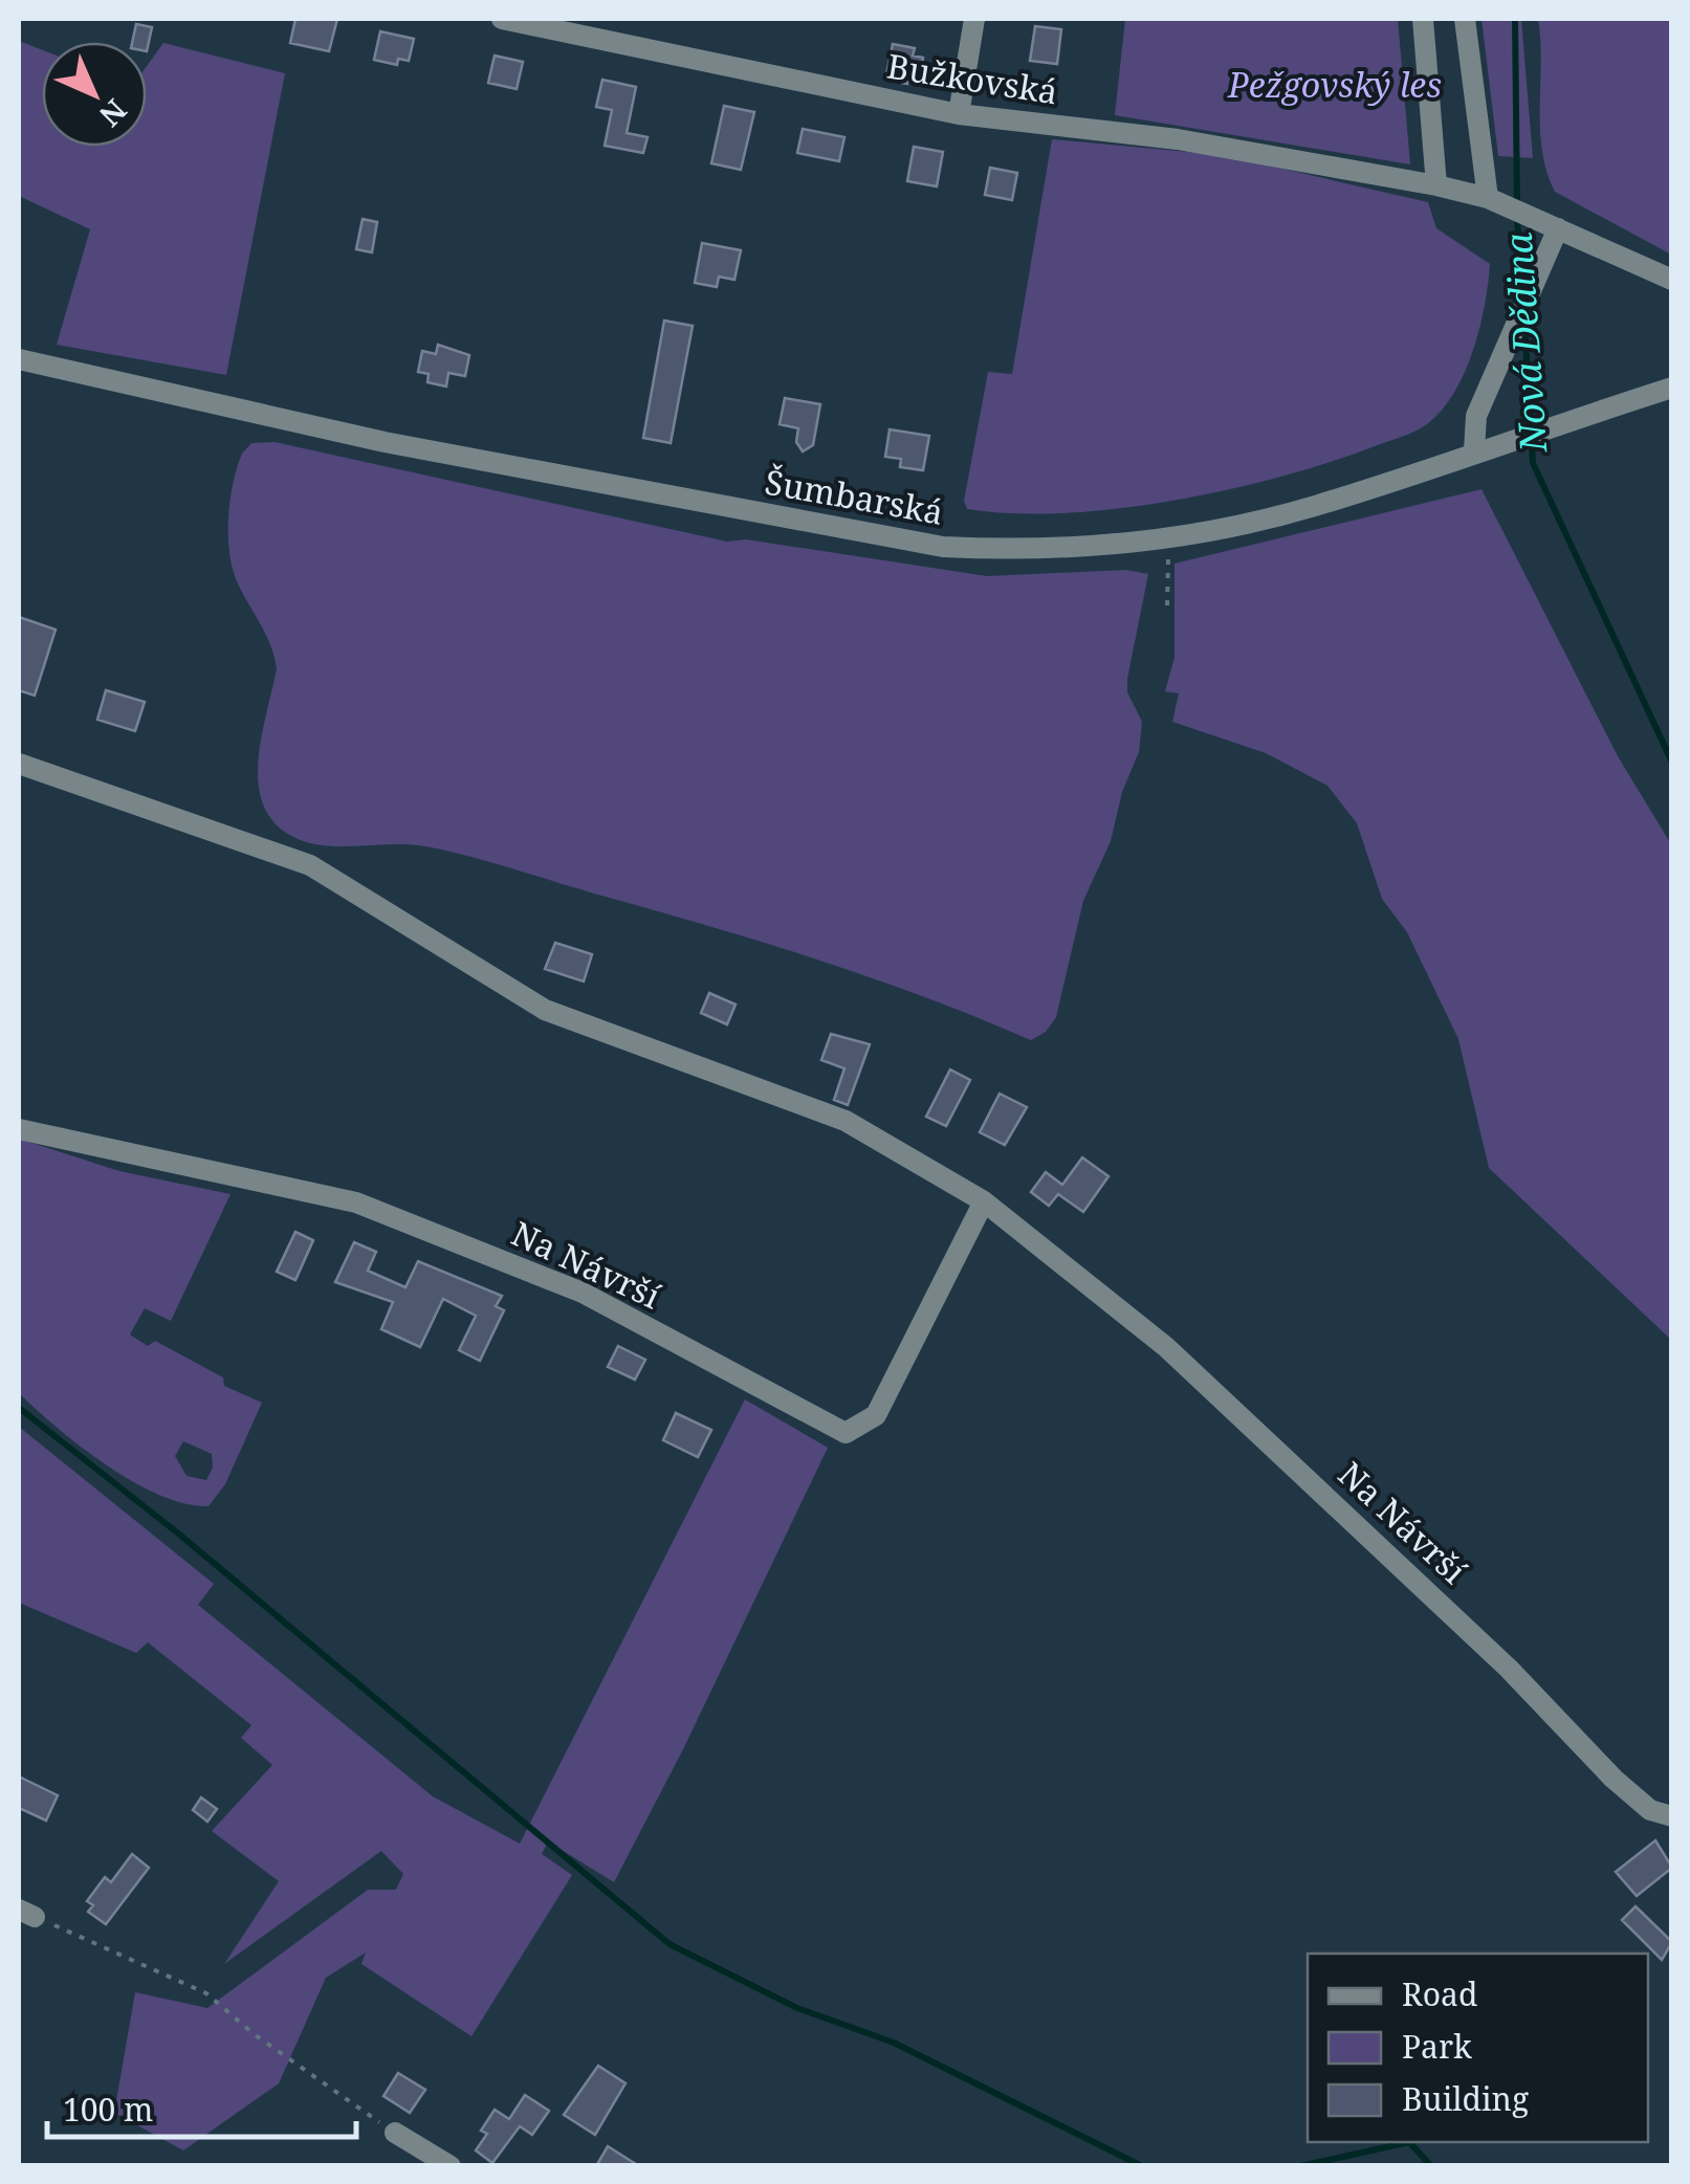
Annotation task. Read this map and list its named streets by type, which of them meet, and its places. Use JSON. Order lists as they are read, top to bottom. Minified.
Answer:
{"streets":{"street":["Bužkovská","Šumbarská","Na Návrší"]},"water":["Nová Dědina"],"parks":["Pežgovský les"],"legend":["Road","Park","Building"],"scale_bar":"100 m","north":"bottom right"}
